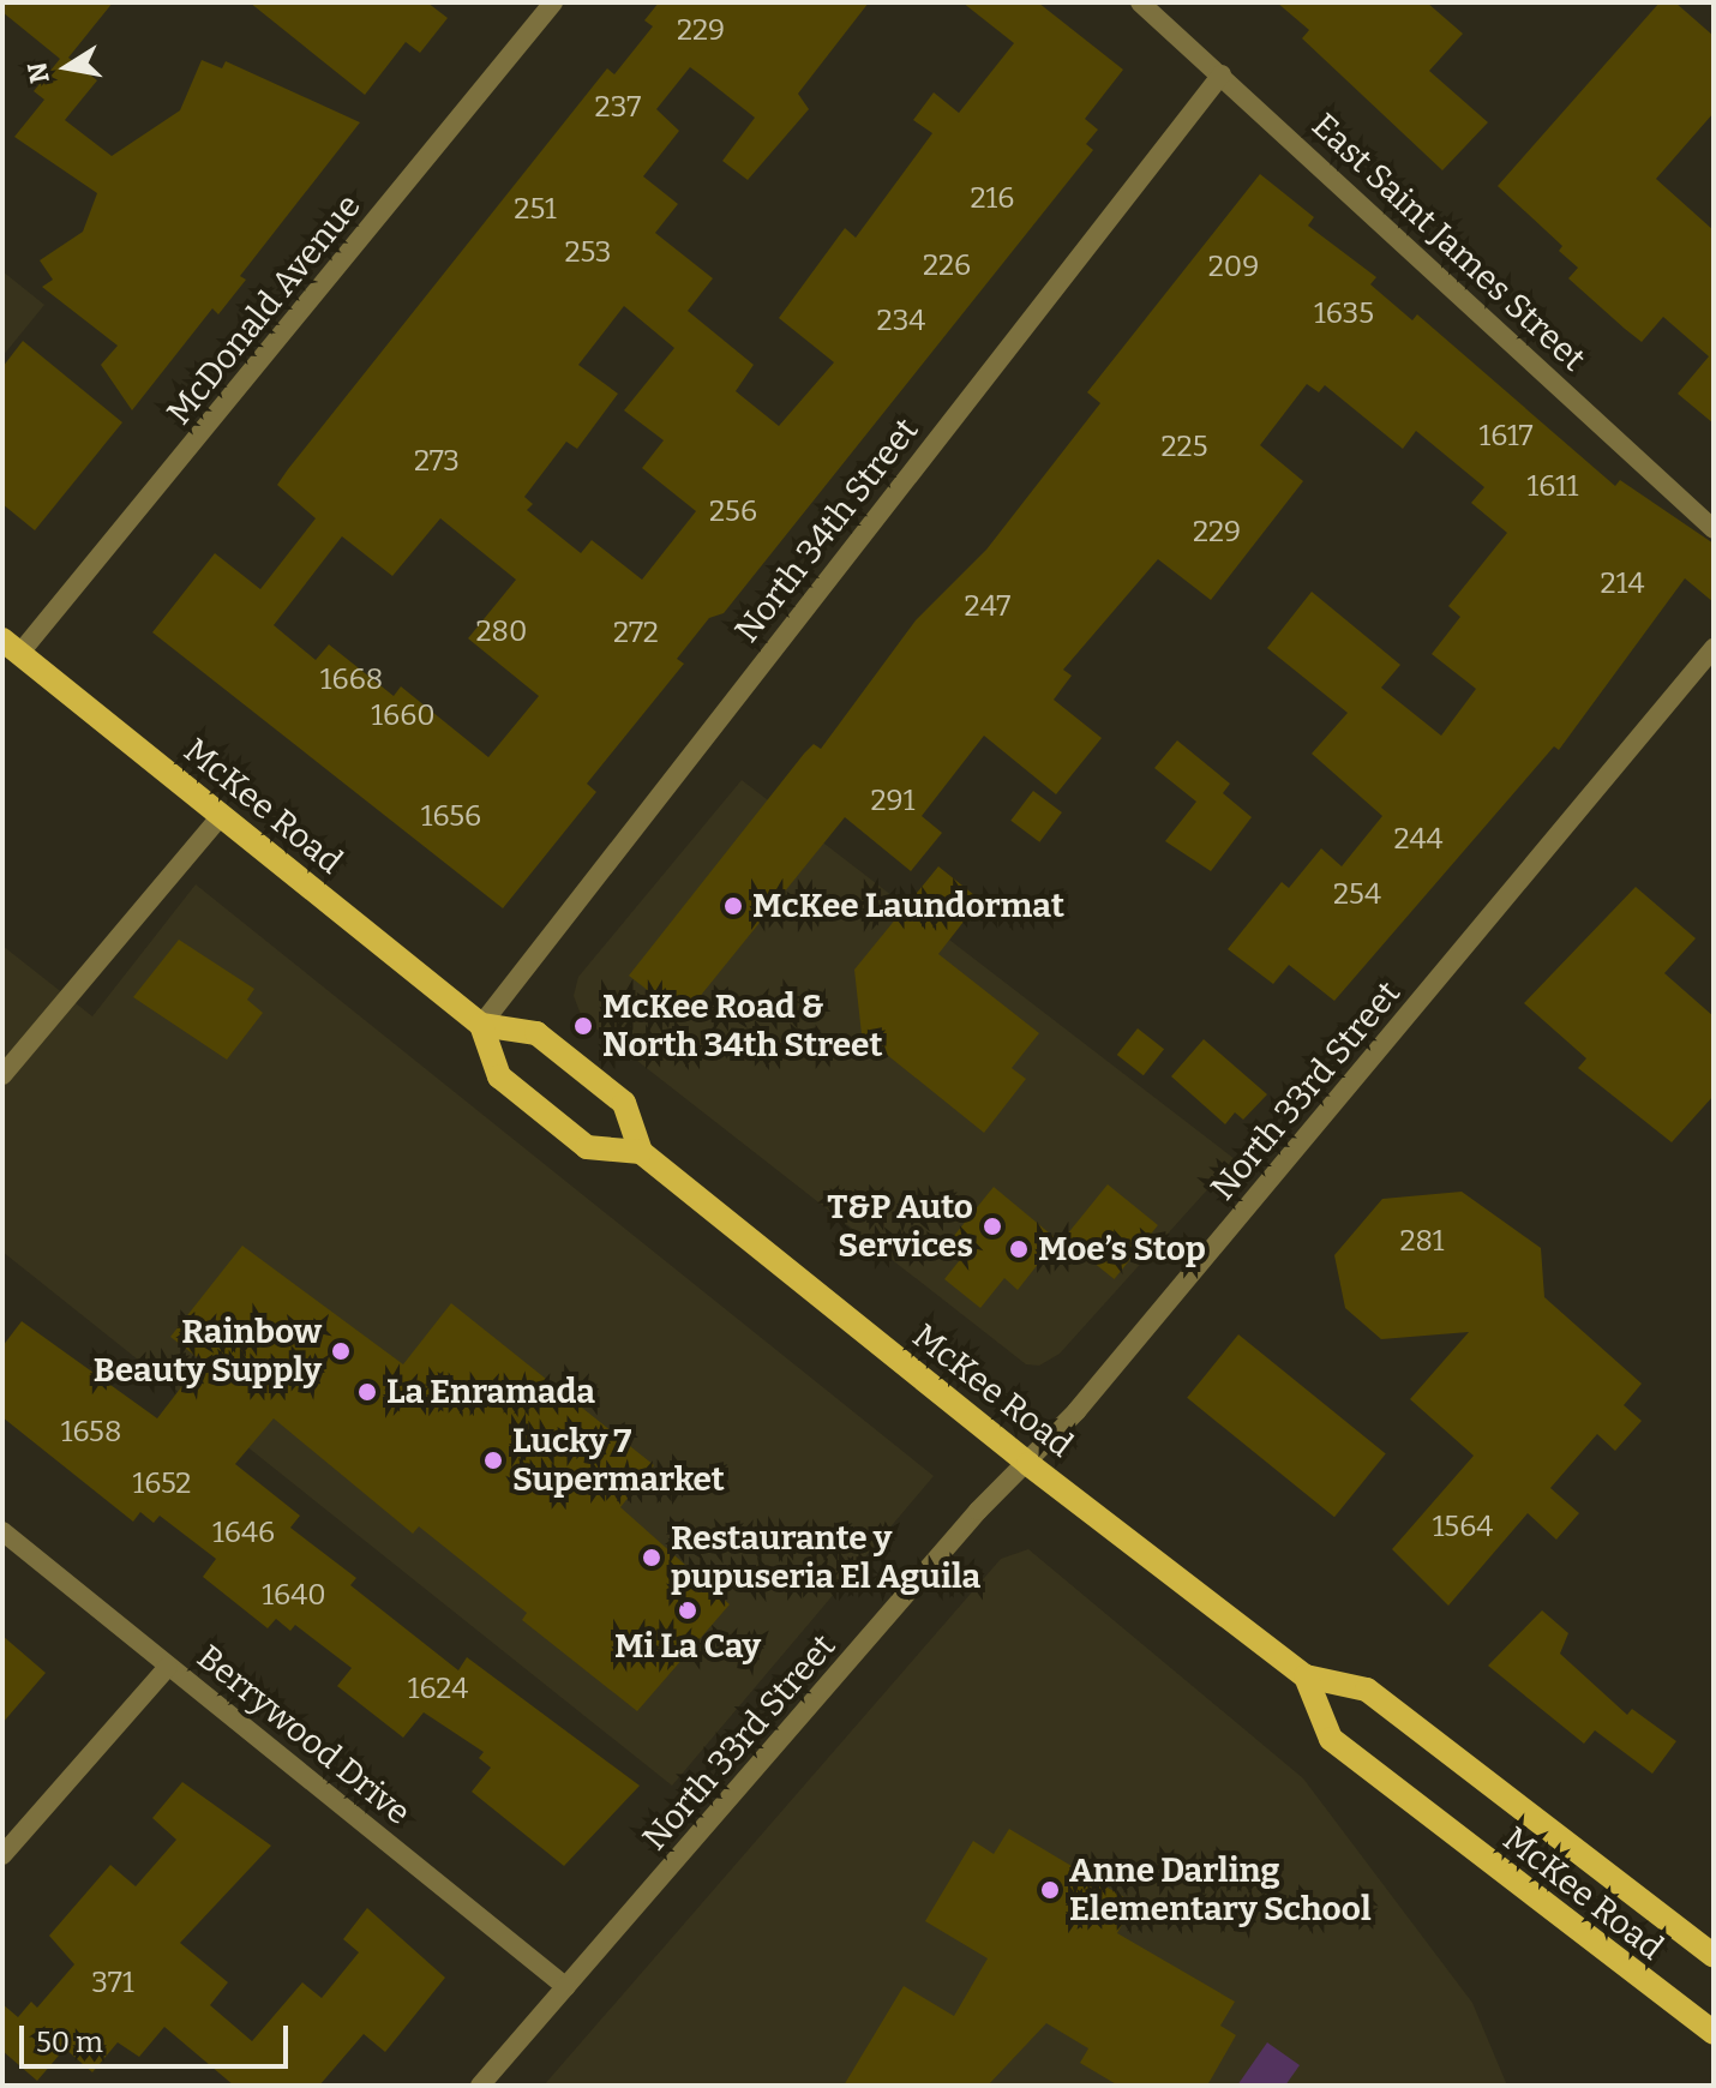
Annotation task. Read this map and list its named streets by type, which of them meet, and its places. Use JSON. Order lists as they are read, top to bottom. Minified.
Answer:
{"streets":{"main road":["McKee Road"],"street":["East Saint James Street","McDonald Avenue","North 34th Street","North 33rd Street","Berrywood Drive"]},"crossings":[["East Saint James Street","North 34th Street"],["McDonald Avenue","McKee Road"],["North 34th Street","McKee Road"],["McKee Road","North 33rd Street"],["North 33rd Street","Berrywood Drive"]],"places":["McKee Laundormat","McKee Road & North 34th Street","T&P Auto Services","Moe’s Stop","Rainbow Beauty Supply","La Enramada","Lucky 7 Supermarket","Restaurante y pupuseria El Aguila","Mi La Cay","Anne Darling Elementary School"],"house_numbers":["229","237","216","251","253","226","209","1635","234","1617","225","273","1611","256","229","214","247","280","272","1668","1660","291","1656","244","254","281","1658","1652","1564","1646","1640","1624","371"],"scale_bar":"50 m","north":"left"}
